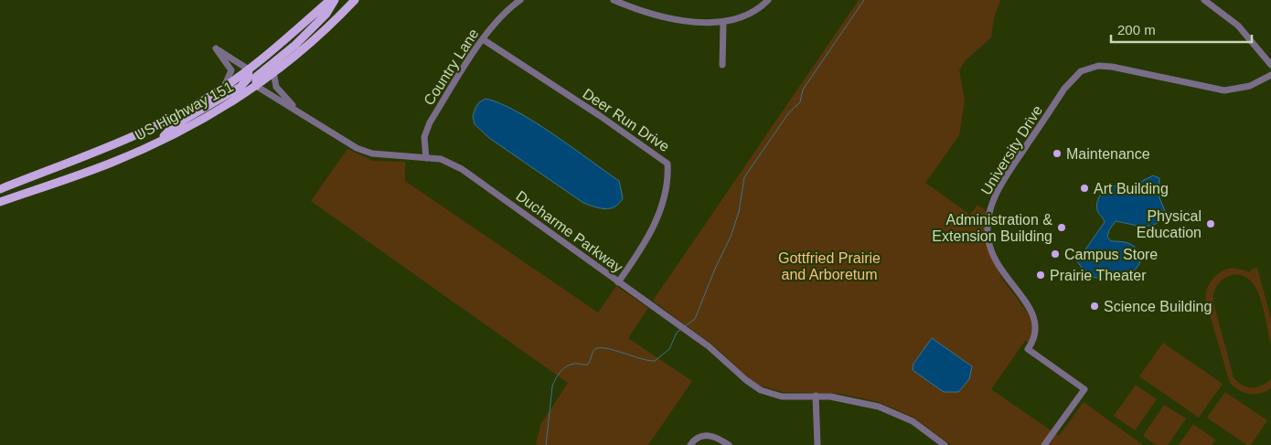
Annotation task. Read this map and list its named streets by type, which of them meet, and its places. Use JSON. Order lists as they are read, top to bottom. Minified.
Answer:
{"streets":{"main road":["US Highway 151"],"street":["Country Lane","Deer Run Drive","University Drive","Ducharme Parkway"]},"crossings":[["Country Lane","Deer Run Drive"],["Country Lane","Ducharme Parkway"],["US Highway 151","Ducharme Parkway"],["Deer Run Drive","Ducharme Parkway"]],"parks":["Gottfried Prairie and Arboretum"],"places":["Maintenance","Art Building","Physical Education","Administration & Extension Building","Campus Store","Prairie Theater","Science Building"],"scale_bar":"200 m"}
